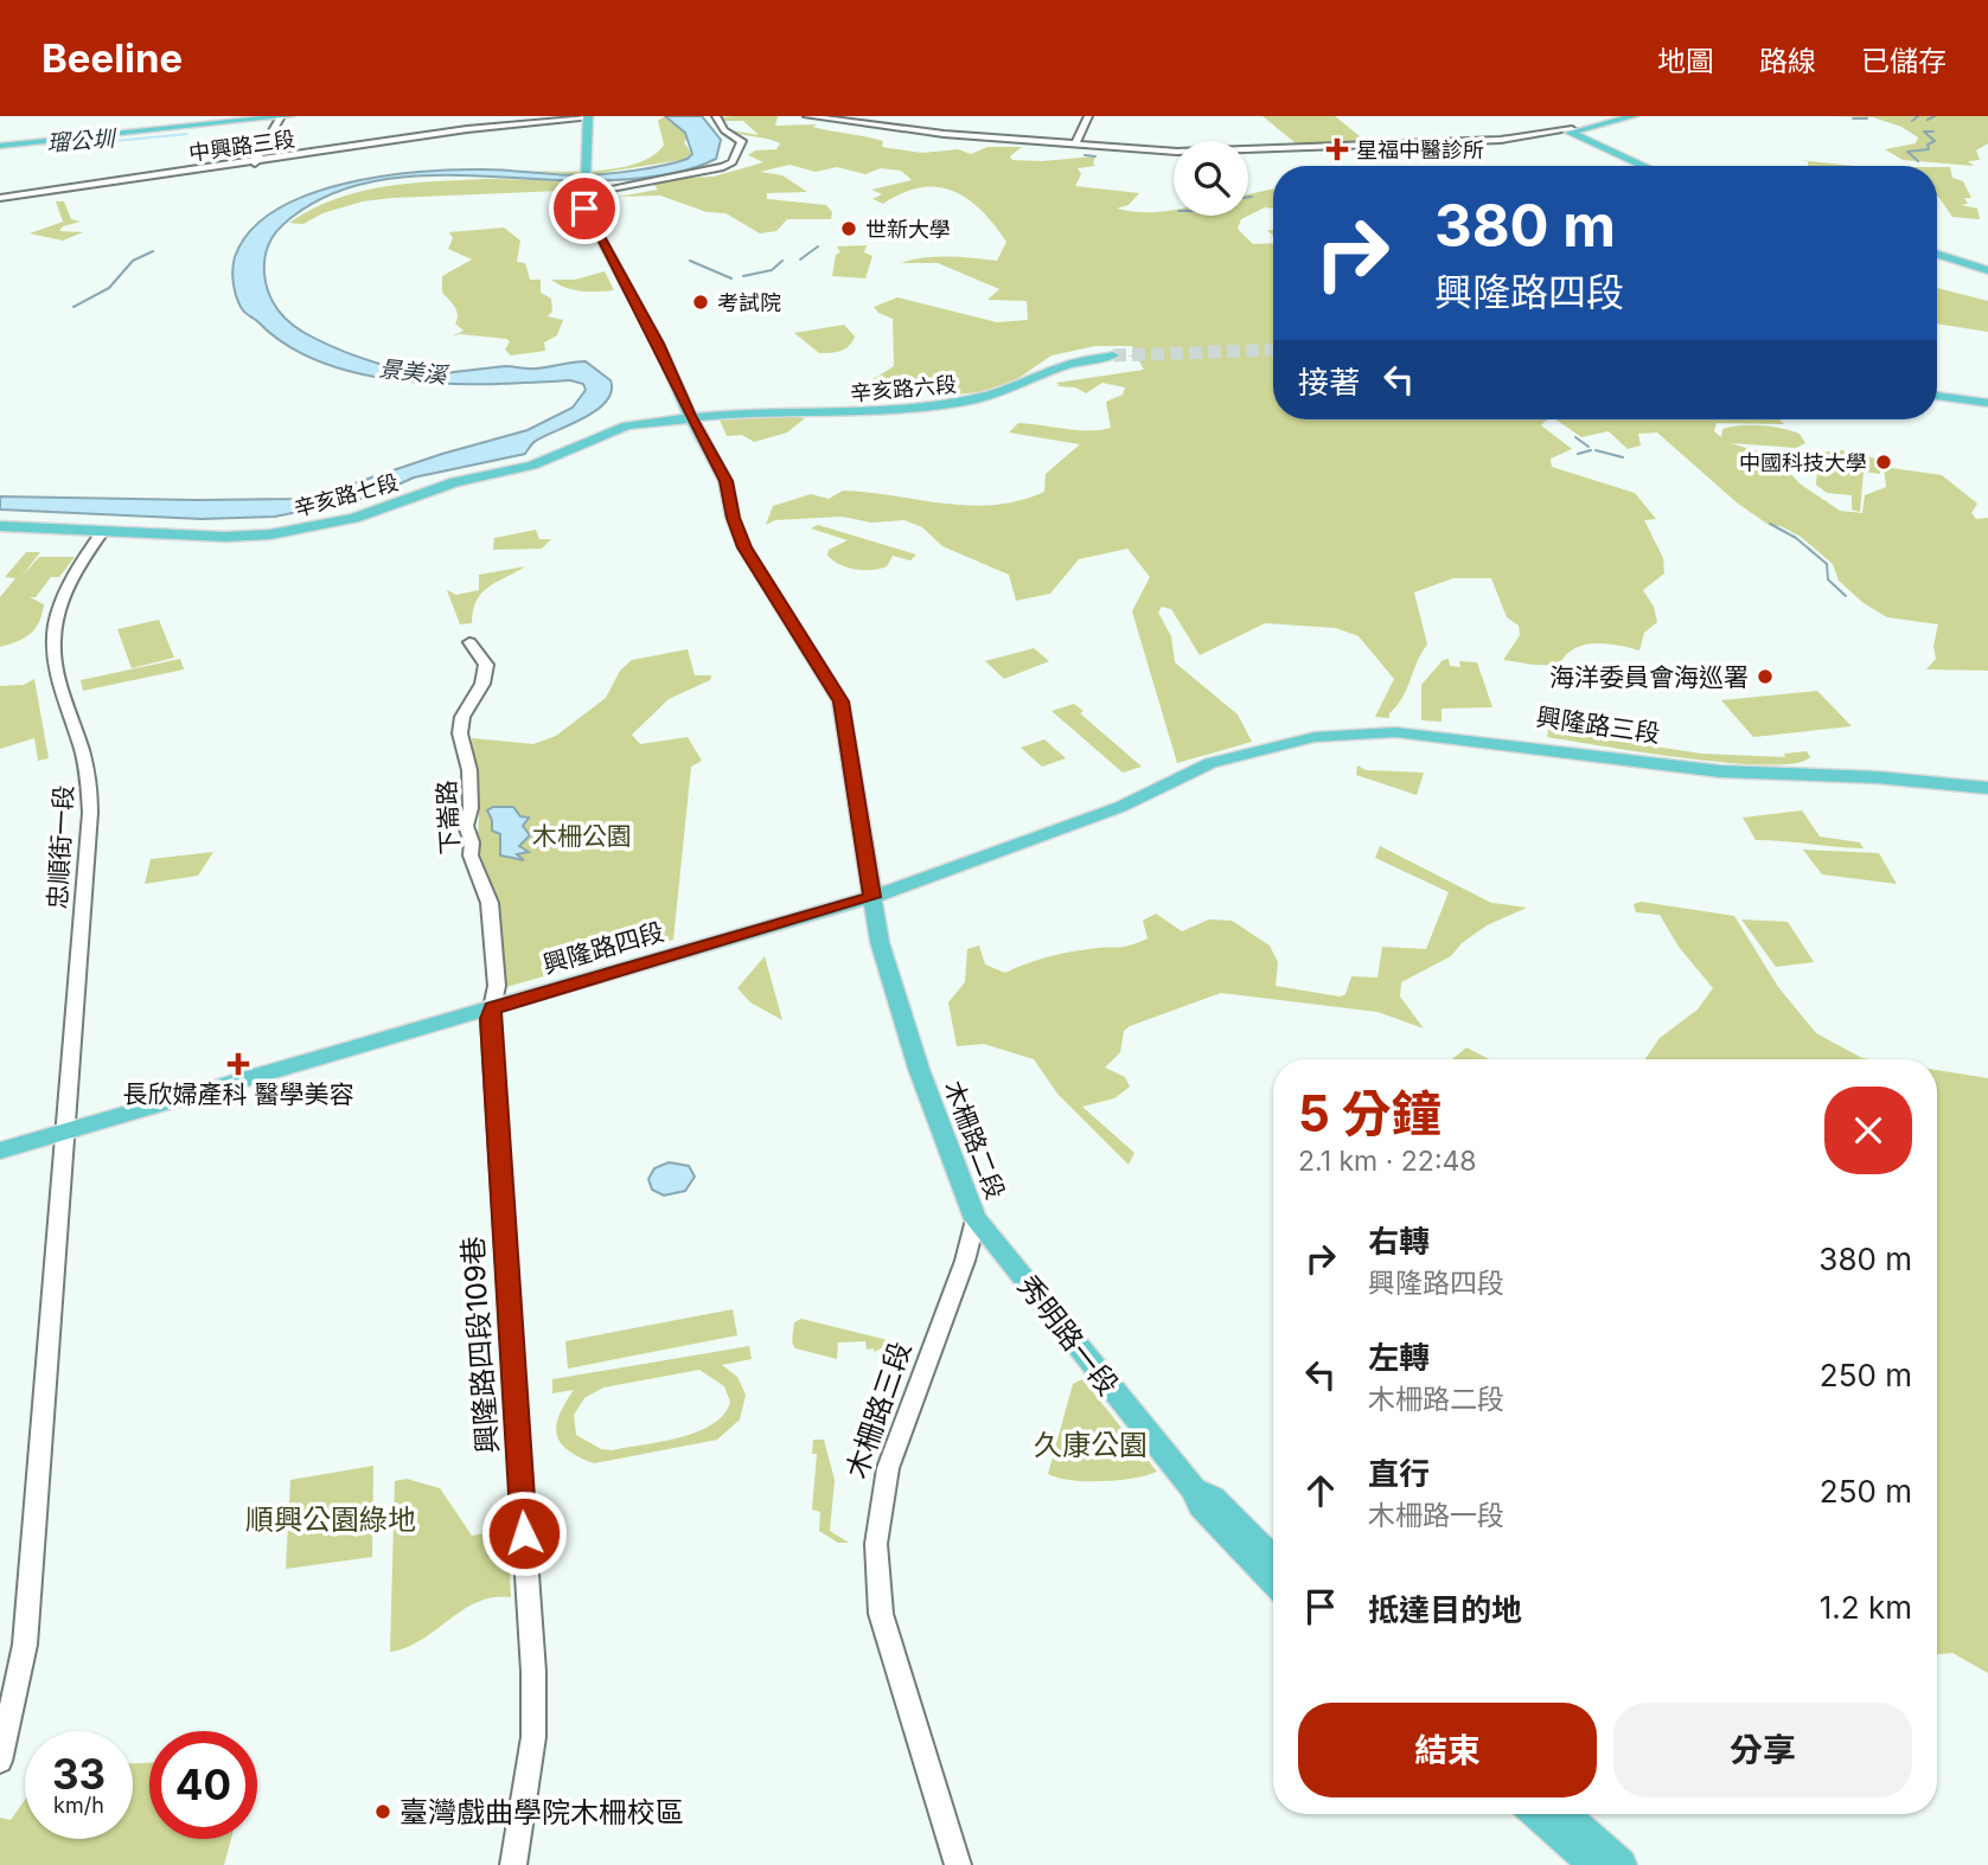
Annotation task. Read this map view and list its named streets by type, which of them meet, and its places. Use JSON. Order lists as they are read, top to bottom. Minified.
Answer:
{"streets":{"main road":["辛亥路六段","辛亥路七段","興隆路三段","興隆路四段","木柵路二段","秀明路一段"],"street":["中興路三段","下崙路","忠順街一段","興隆路四段109巷","木柵路三段"]},"crossings":[["辛亥路六段","辛亥路七段"],["辛亥路六段","木柵路二段"],["辛亥路七段","忠順街一段"],["辛亥路七段","木柵路二段"],["興隆路三段","興隆路四段"],["下崙路","興隆路四段"],["下崙路","興隆路四段109巷"],["忠順街一段","興隆路四段"],["興隆路四段","木柵路二段"],["興隆路四段","興隆路四段109巷"],["木柵路二段","秀明路一段"],["木柵路二段","木柵路三段"],["秀明路一段","木柵路三段"]],"water":["瑠公圳","景美溪"],"parks":["木柵公園","久康公園","順興公園綠地"],"places":{"health":["星福中醫診所","長欣婦產科 醫學美容"],"other":["世新大學","考試院","中國科技大學","海洋委員會海巡署","臺灣戲曲學院木柵校區"]},"page":{"header":"Beeline","nav":["地圖","路線","已儲存"],"turn":["380 m","興隆路四段"],"then":"接著","heading":["5 分鐘","2.1 km · 22:48"],"list":[{"name":"右轉","note":"興隆路四段","value":"380 m"},{"name":"左轉","note":"木柵路二段","value":"250 m"},{"name":"直行","note":"木柵路一段","value":"250 m"},{"name":"抵達目的地","value":"1.2 km"}],"buttons":["結束","分享"],"speed":"33 km/h","limit":"40"}}
